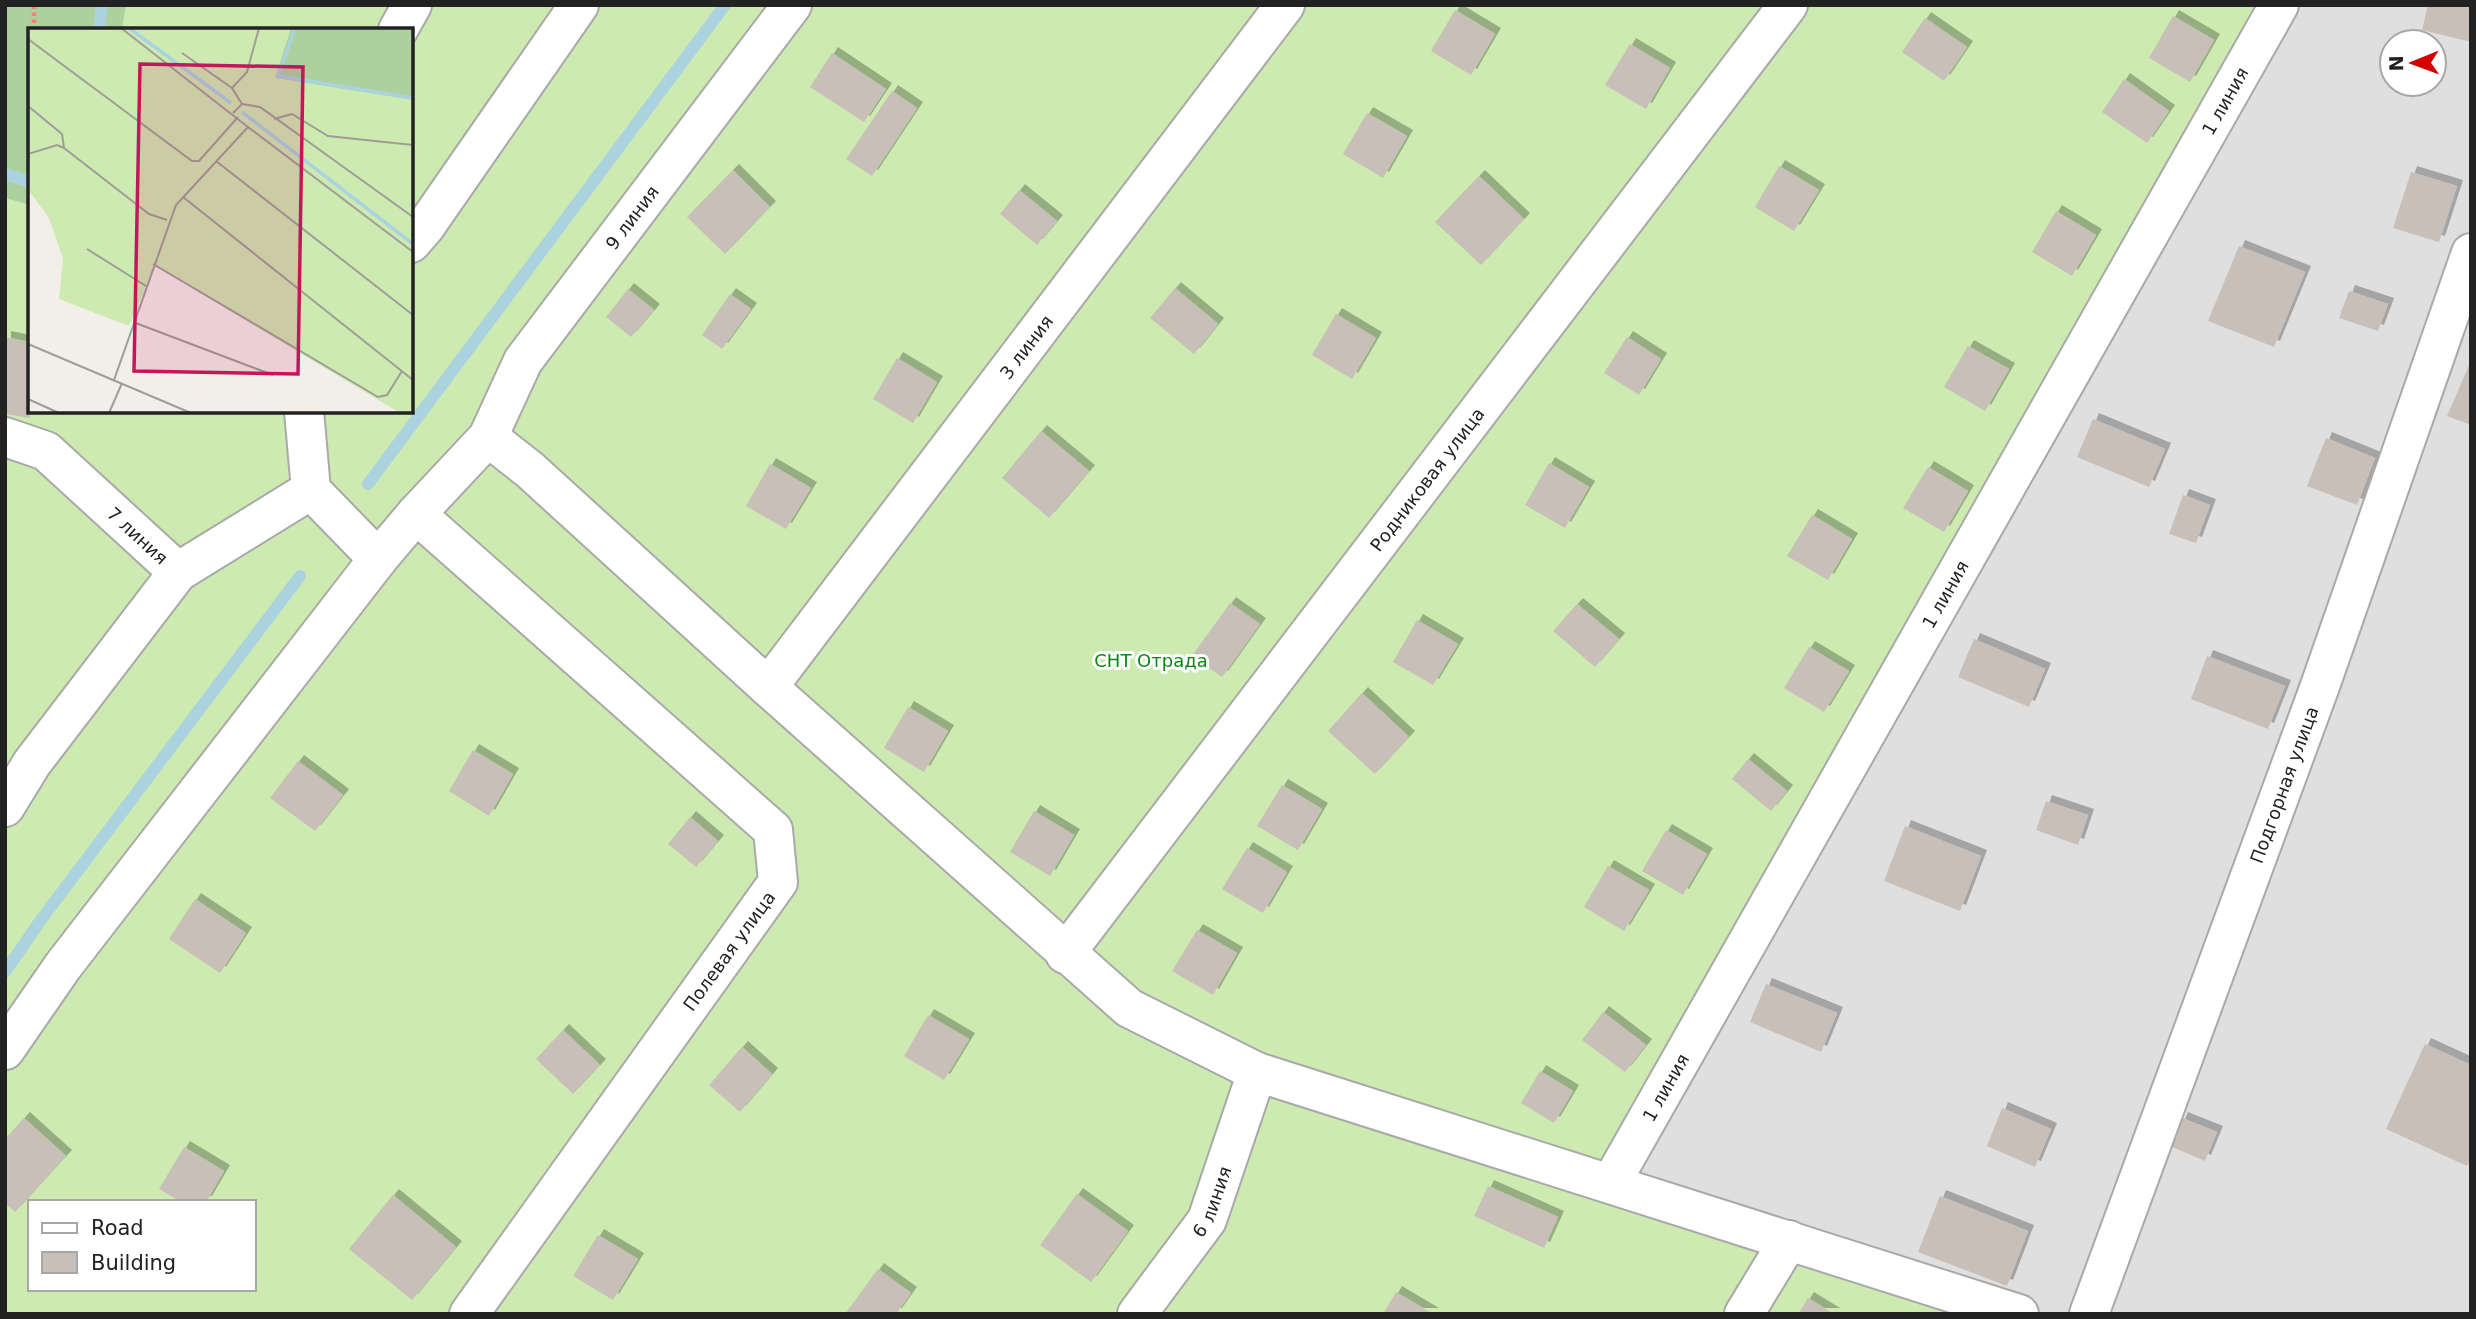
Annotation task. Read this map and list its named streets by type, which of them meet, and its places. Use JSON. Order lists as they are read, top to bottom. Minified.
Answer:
{"streets":{"street":["1 линия","9 линия","3 линия","Родниковая улица","7 линия","Подгорная улица","Полевая улица","6 линия"]},"crossings":[["9 линия","Полевая улица"]],"parks":["СНТ Отрада"],"legend":["Road","Building"],"north":"left"}
